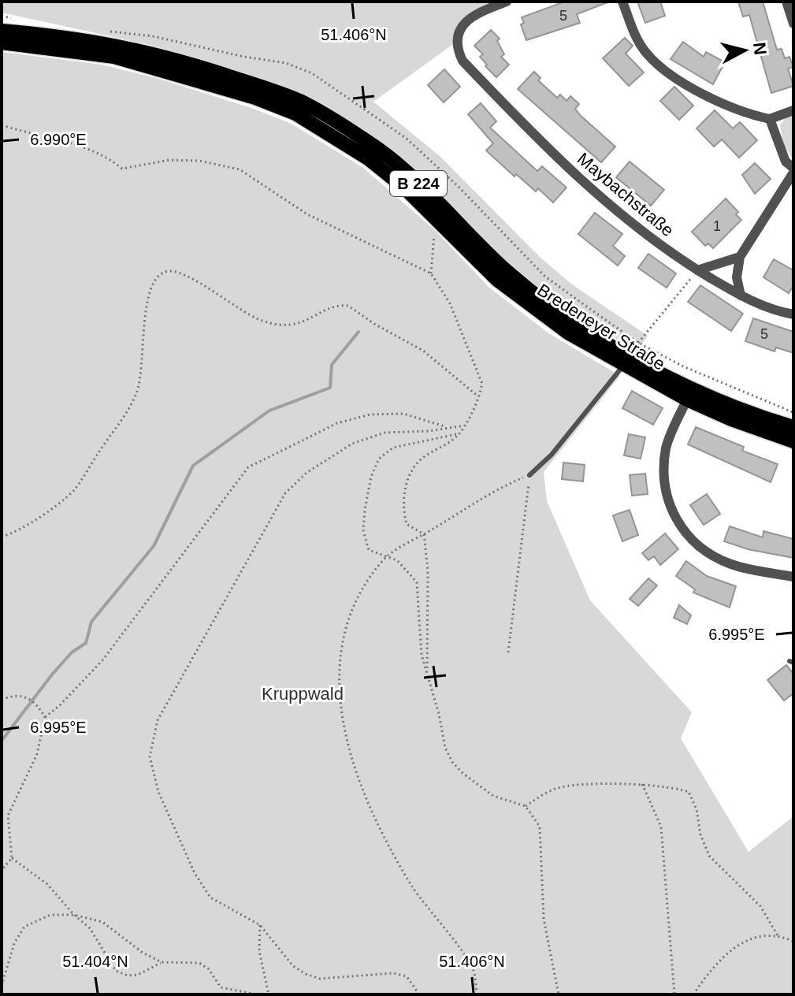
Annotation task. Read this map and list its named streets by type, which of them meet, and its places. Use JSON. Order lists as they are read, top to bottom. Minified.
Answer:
{"streets":{"main road":["B 224","Bredeneyer Straße"],"street":["Maybachstraße"]},"parks":["Kruppwald"],"house_numbers":["5","1","5"],"north":"right","coordinates":["51.406°N","6.990°E","6.995°E","51.404°N"]}
